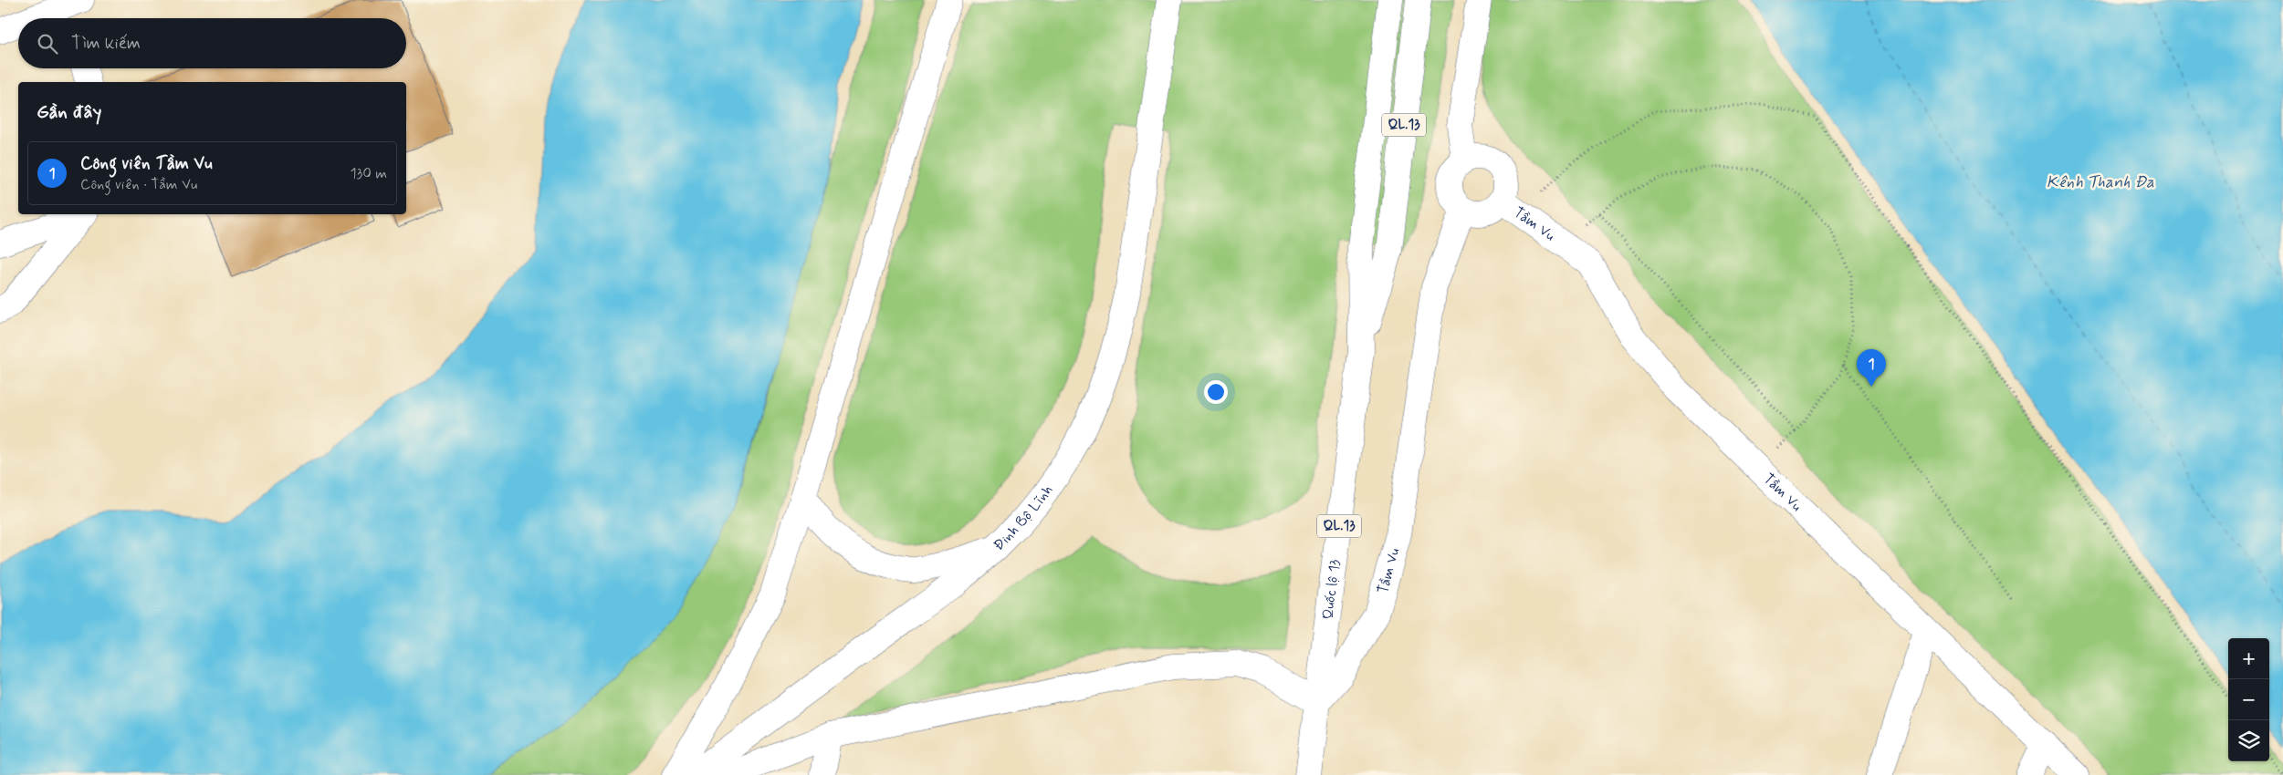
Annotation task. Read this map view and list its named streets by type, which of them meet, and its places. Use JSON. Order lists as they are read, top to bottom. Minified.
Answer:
{"streets":{"street":["QL.13","Tầm Vu","Đinh Bộ Lĩnh","Quốc lộ 13"]},"crossings":[["Tầm Vu","Quốc lộ 13"]],"water":["Kênh Thanh Đa"],"page":{"search":"Tìm kiếm","heading":"Gần đây","list":[{"mark":"1","name":"Công viên Tầm Vu","note":"Công viên · Tầm Vu","value":"130 m"}],"pins":"1","map_buttons":["+","−"]}}
